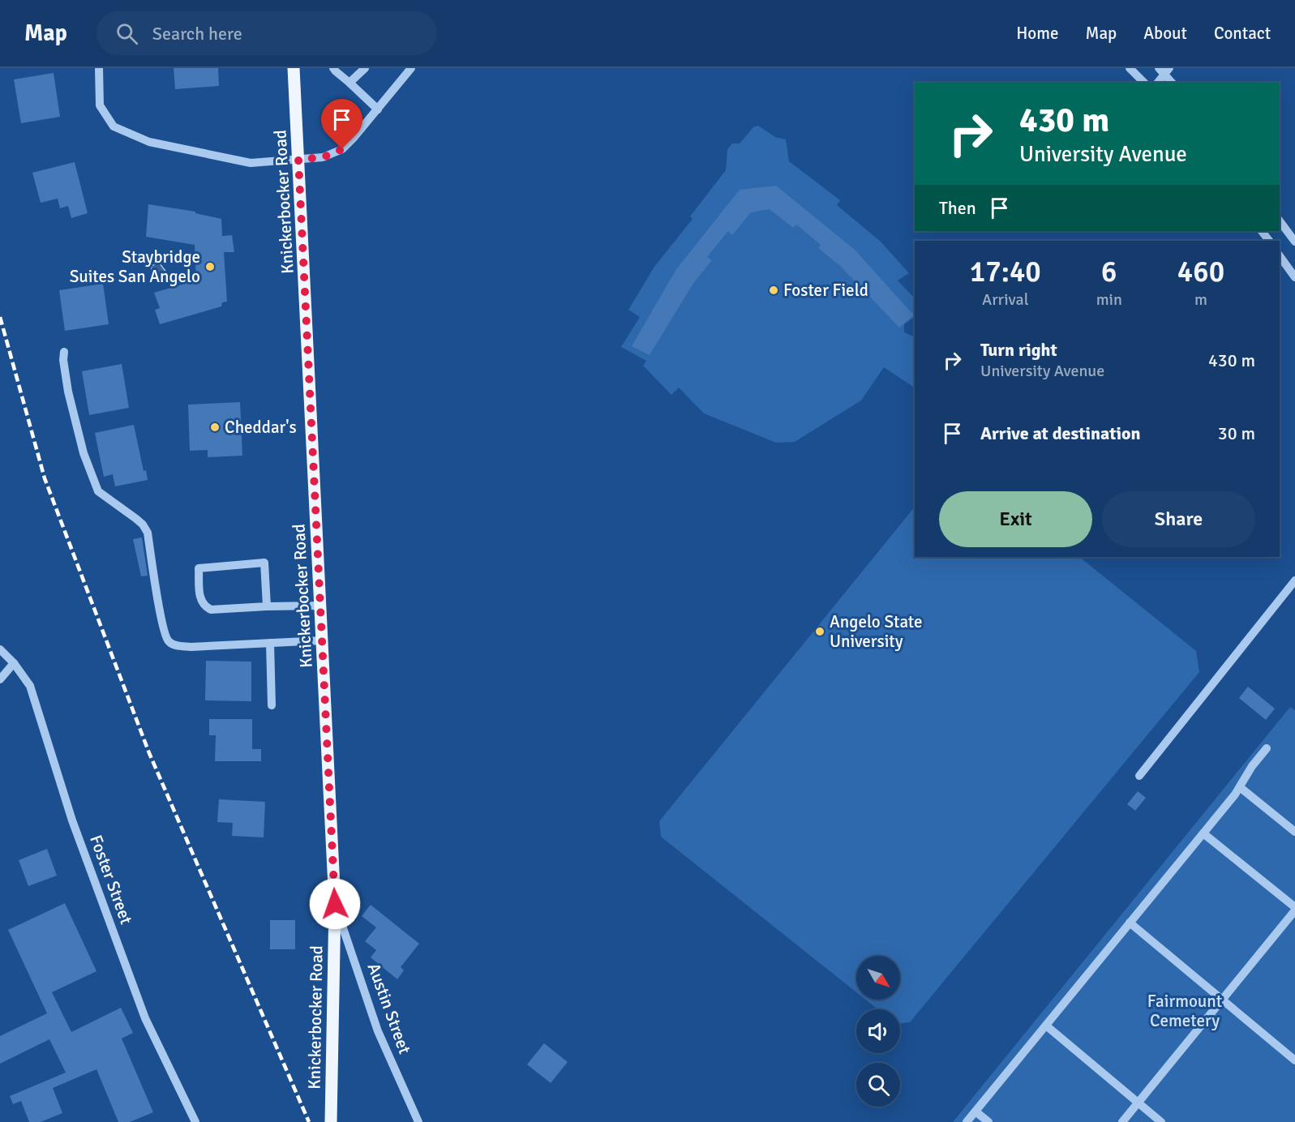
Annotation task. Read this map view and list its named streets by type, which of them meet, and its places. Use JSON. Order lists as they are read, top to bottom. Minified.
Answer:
{"streets":{"main road":["Knickerbocker Road"],"street":["Foster Street","Austin Street"]},"crossings":[["Knickerbocker Road","Austin Street"]],"parks":["Fairmount Cemetery"],"places":["Staybridge Suites San Angelo","Foster Field","Cheddar's","Angelo State University"],"north":"bottom right","page":{"header":"Map","search":"Search here","nav":["Home","Map","About","Contact"],"turn":["430 m","University Avenue"],"then":"Then","eta":["17:40","Arrival","6","min","460","m"],"list":[{"name":"Turn right","note":"University Avenue","value":"430 m"},{"name":"Arrive at destination","value":"30 m"}],"buttons":["Exit","Share"]}}
